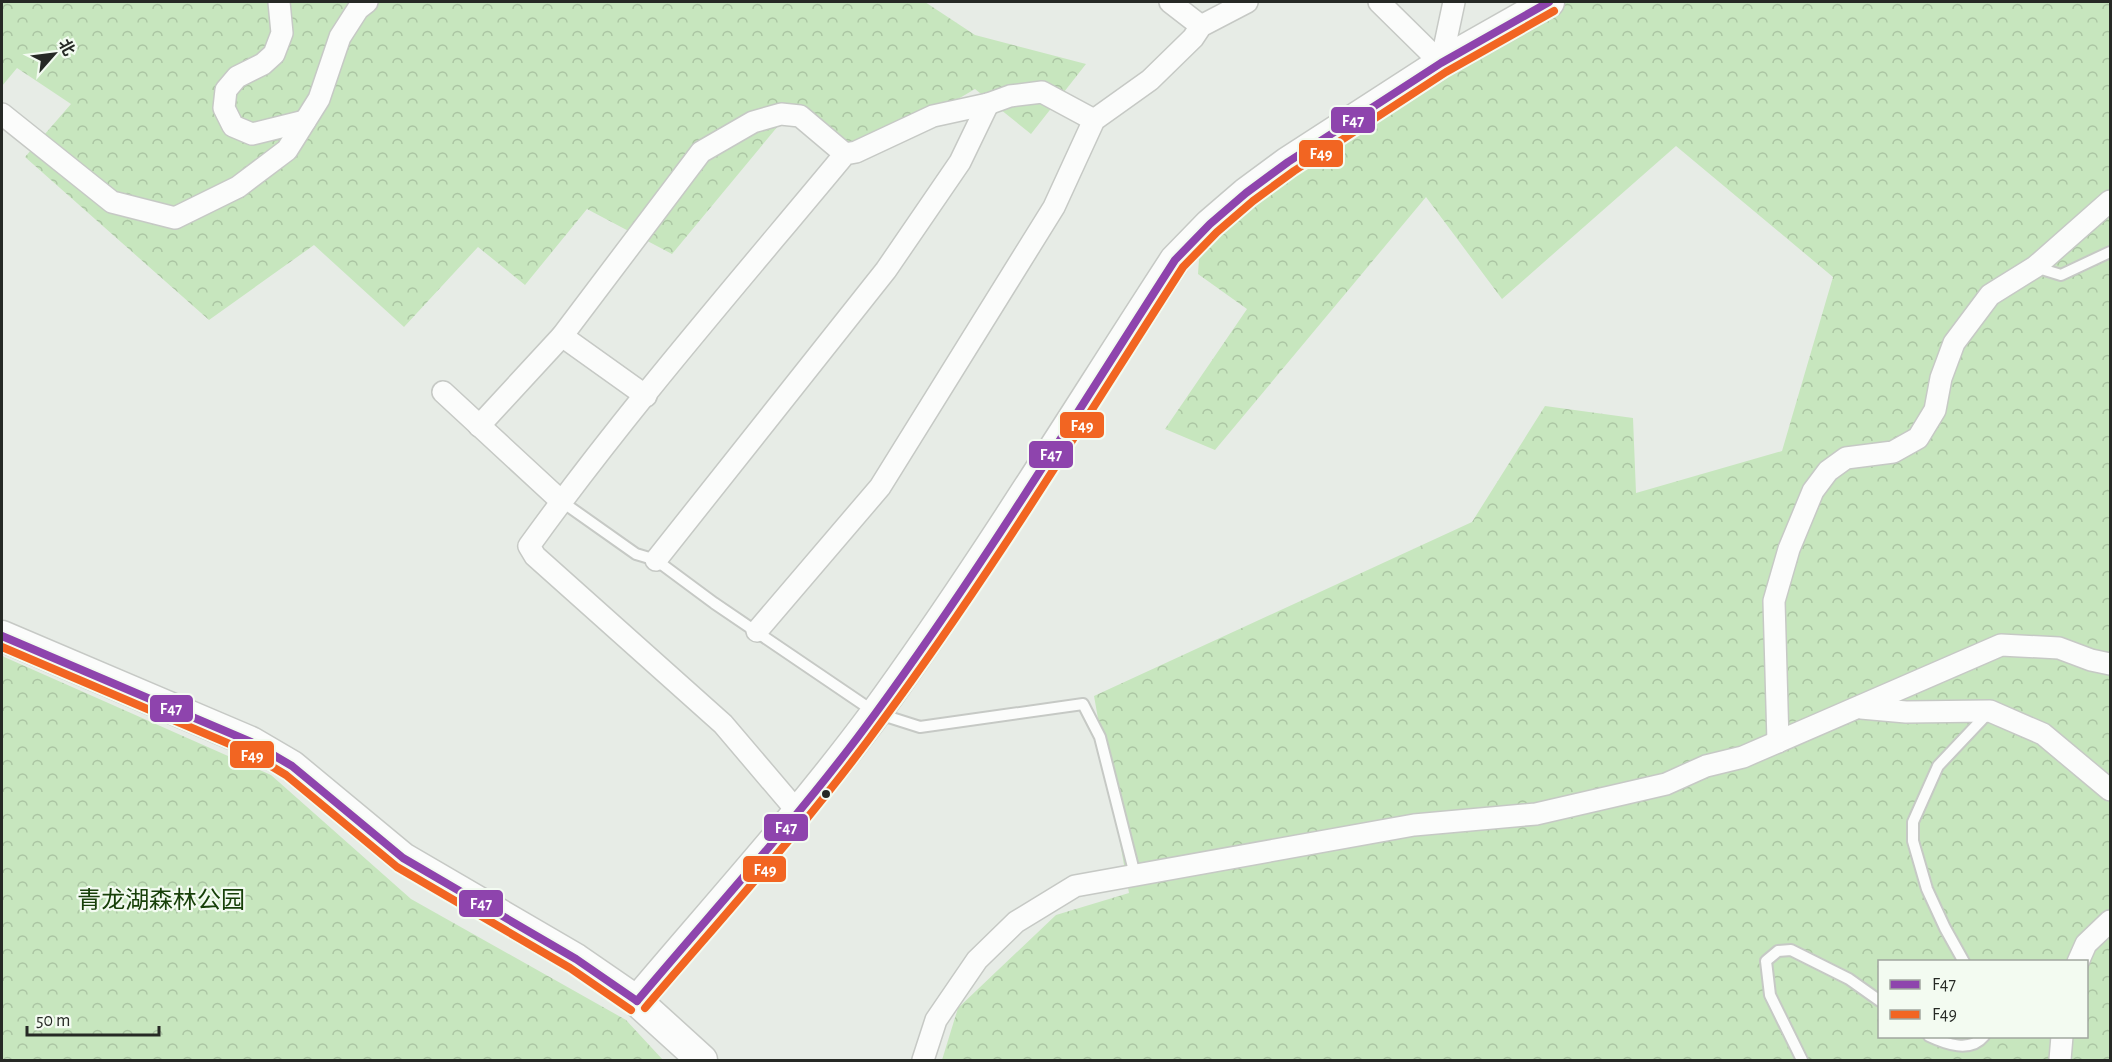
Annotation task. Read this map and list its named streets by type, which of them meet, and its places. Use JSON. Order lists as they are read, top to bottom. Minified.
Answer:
{"parks":["青龙湖森林公园"],"lines":["transit line F47","transit line F49"],"legend":["F47","F49"],"scale_bar":"50 m","north":"top right"}
